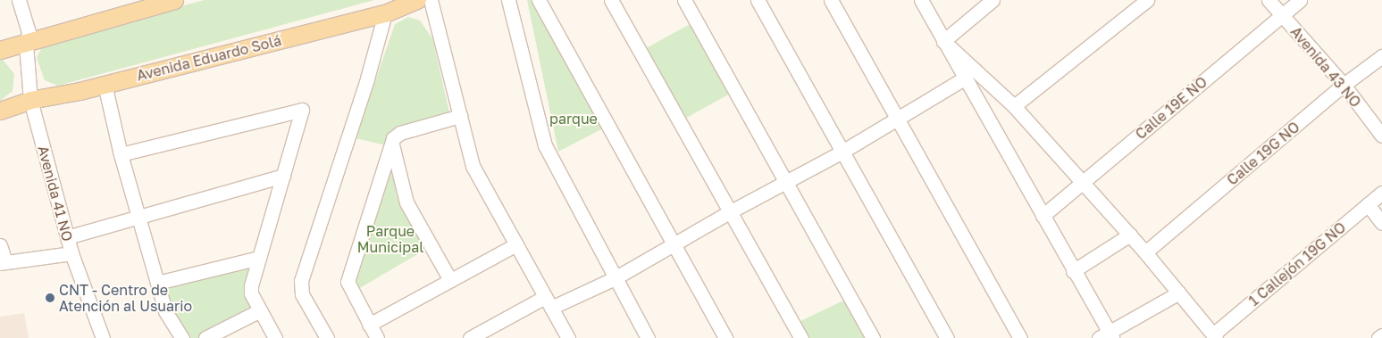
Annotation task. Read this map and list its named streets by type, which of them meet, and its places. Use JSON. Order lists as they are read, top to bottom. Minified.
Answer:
{"streets":{"main road":["Avenida Eduardo Solá"],"street":["Avenida 43 NO","Calle 19E NO","Calle 19G NO","Avenida 41 NO","1 Callejón 19G NO"]},"crossings":[["Avenida Eduardo Solá","Avenida 41 NO"],["Avenida 43 NO","Calle 19E NO"],["Avenida 43 NO","Calle 19G NO"]],"parks":["parque","Parque Municipal"],"places":["CNT - Centro de Atención al Usuario"]}
